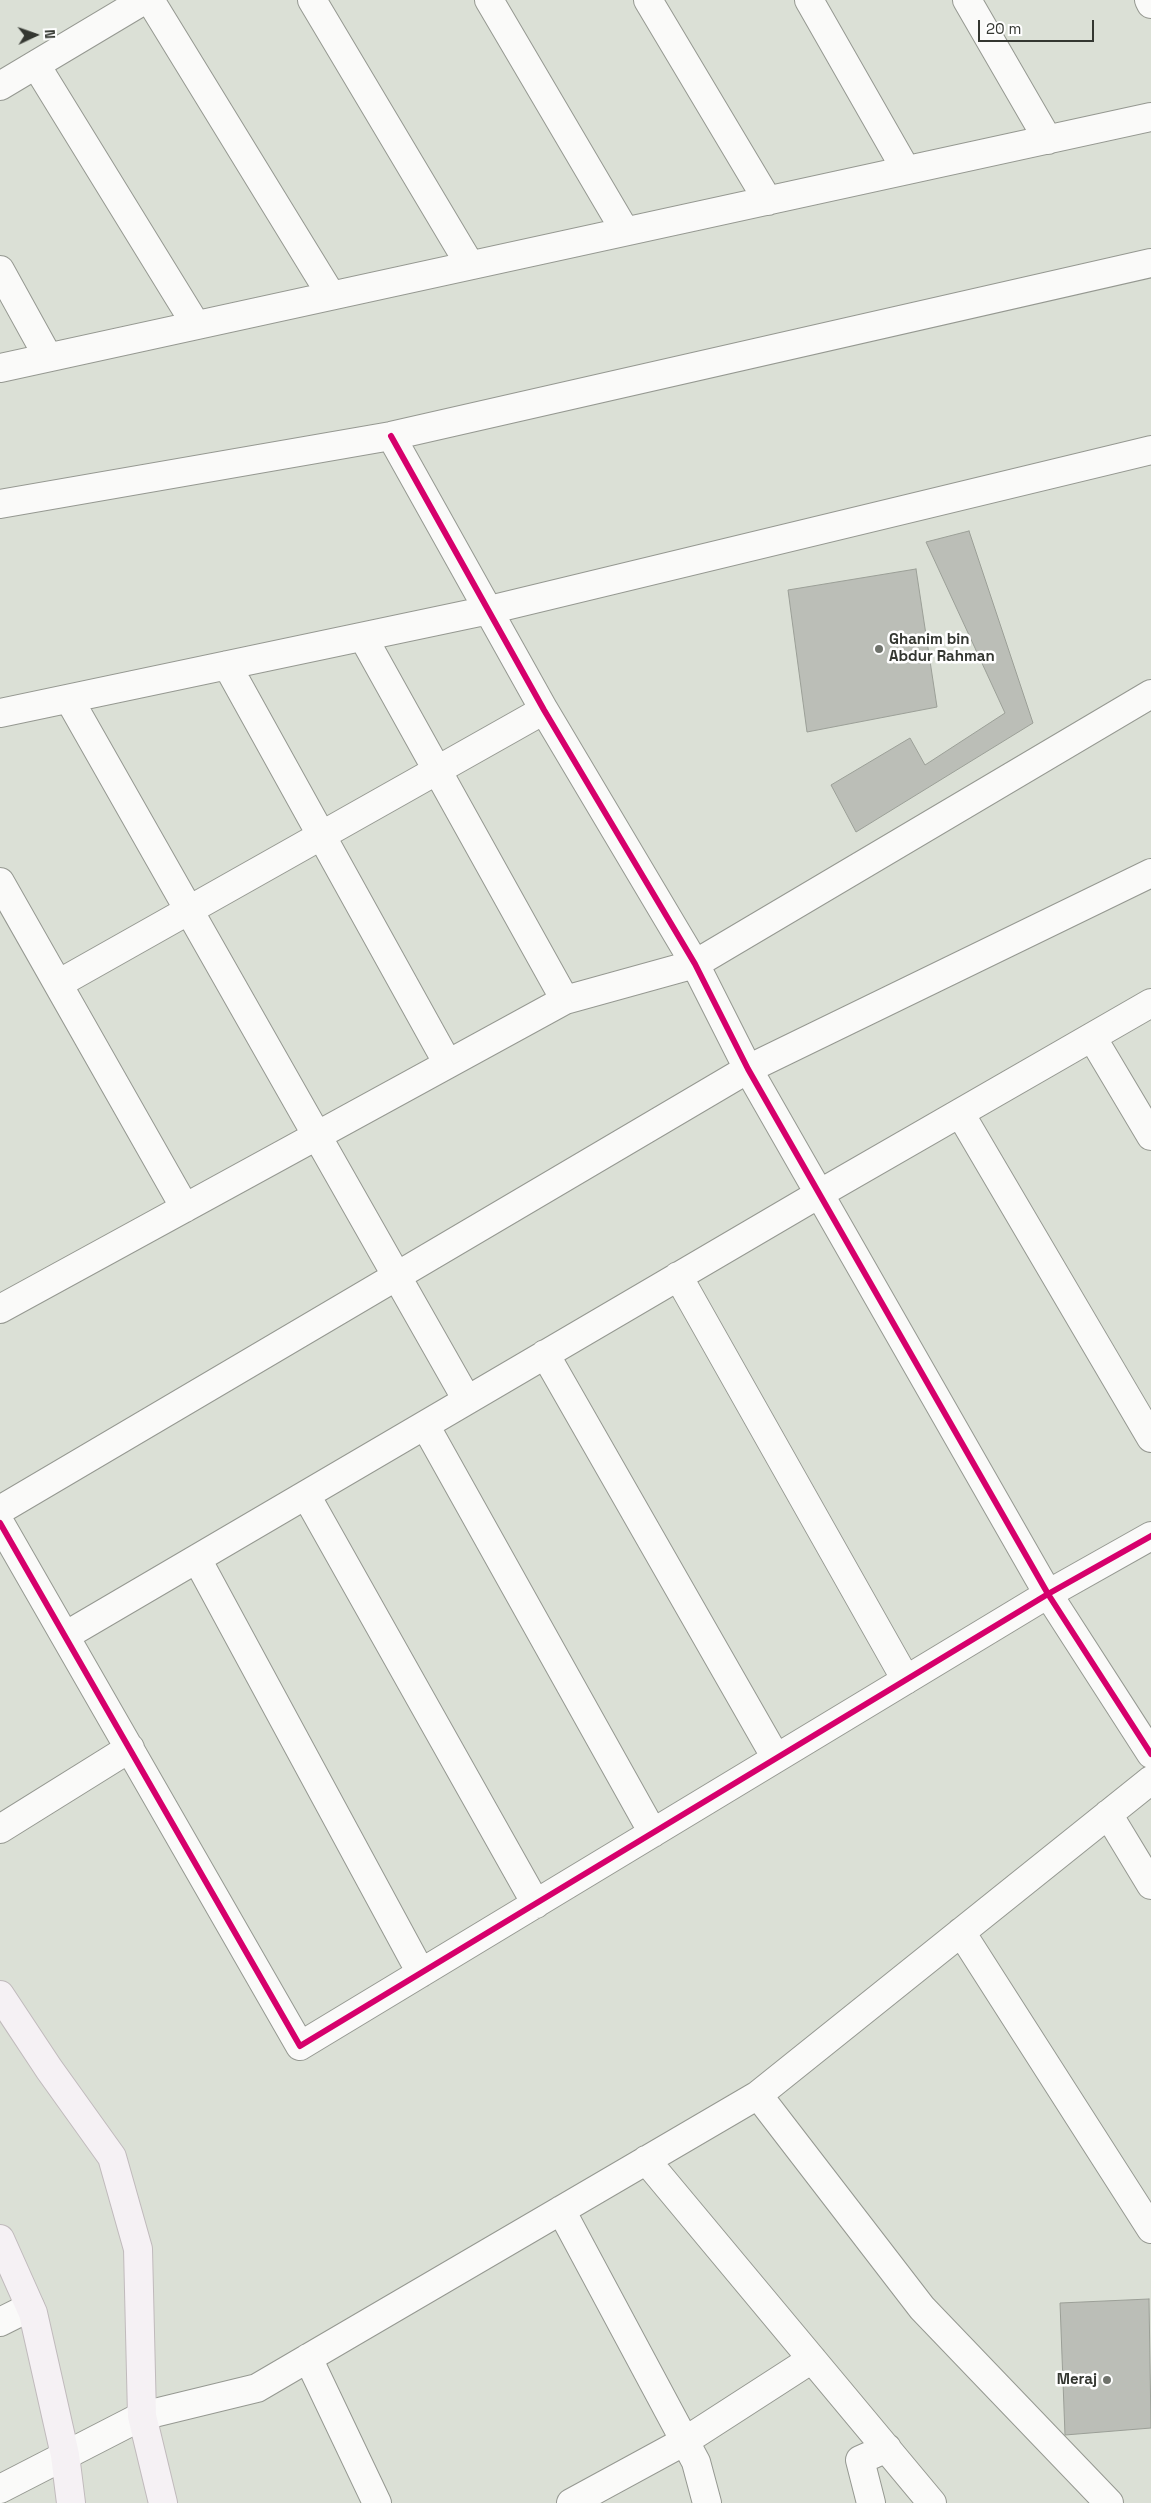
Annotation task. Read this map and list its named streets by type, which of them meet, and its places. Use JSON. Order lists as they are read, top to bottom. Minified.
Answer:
{"places":["Ghanim bin Abdur Rahman","Meraj"],"scale_bar":"20 m","north":"right"}
